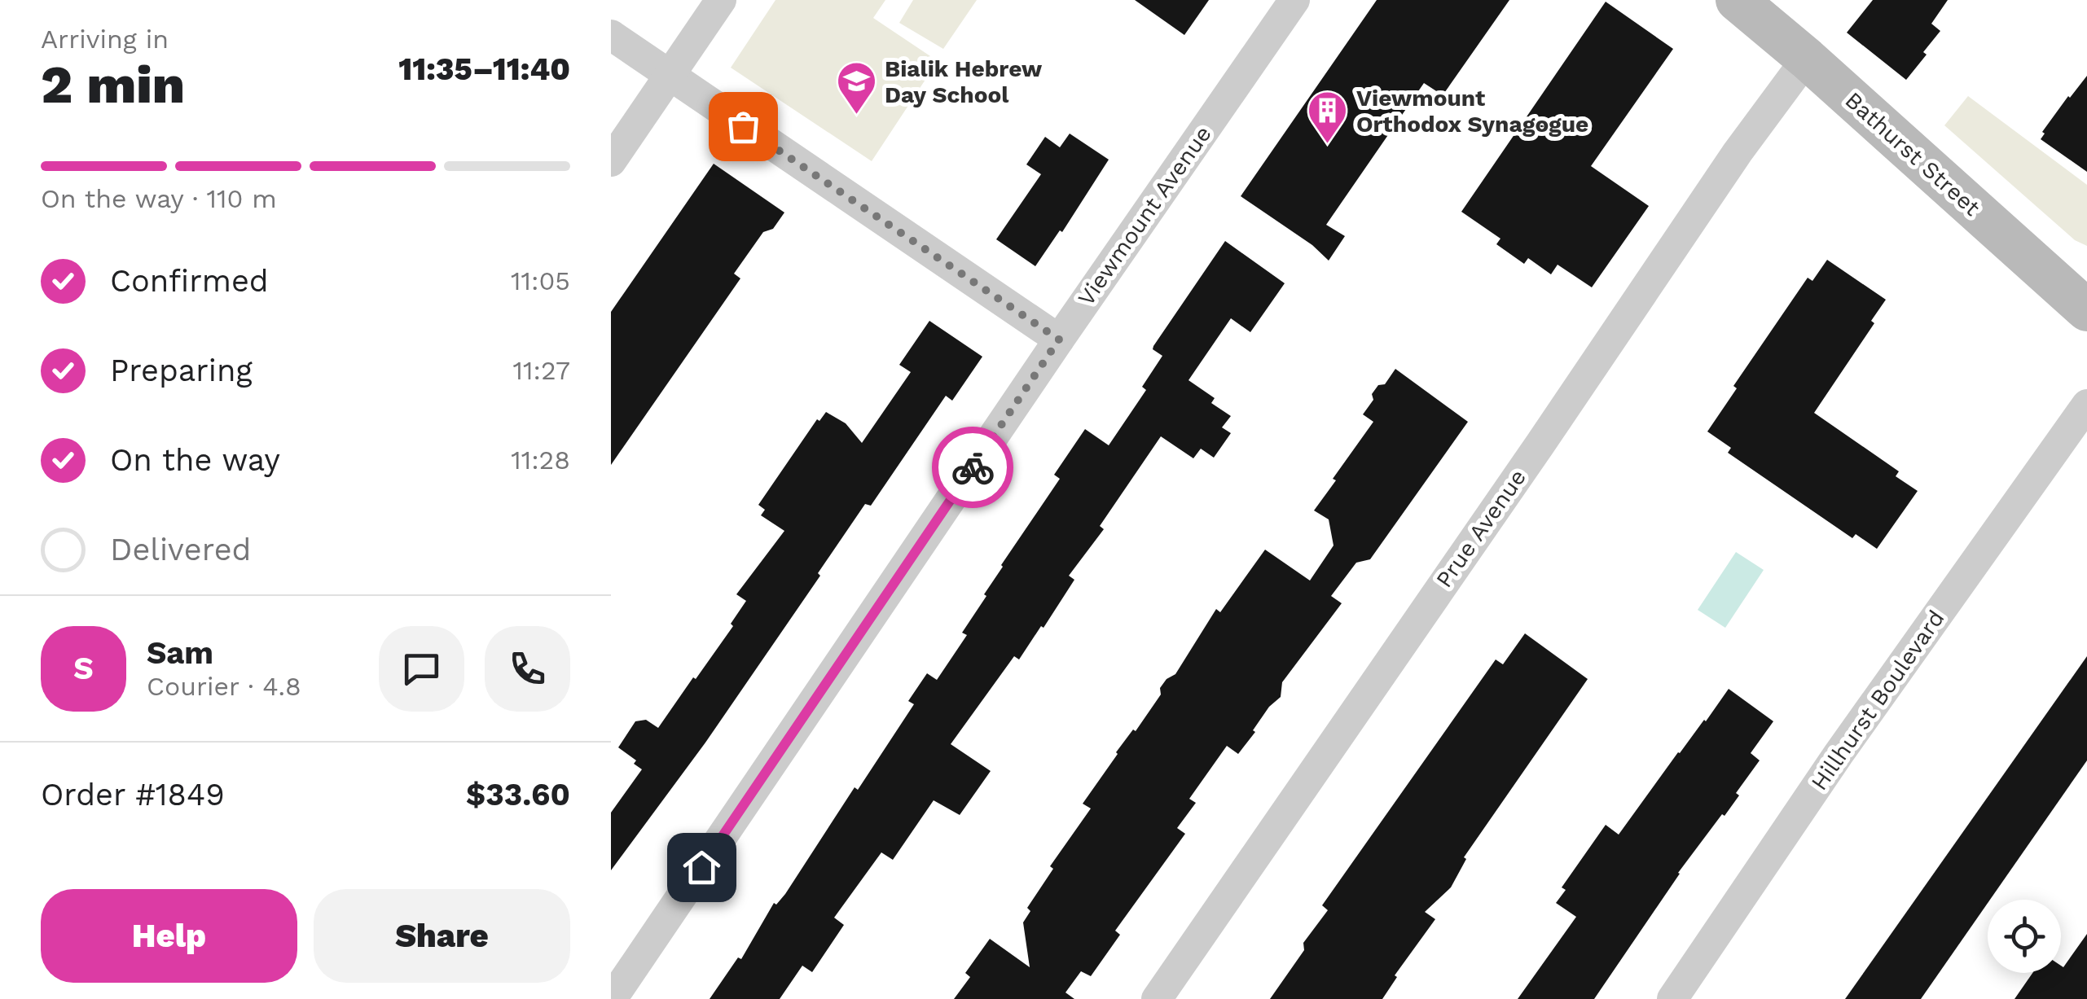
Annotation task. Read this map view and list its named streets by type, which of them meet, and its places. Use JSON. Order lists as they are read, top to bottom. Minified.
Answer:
{"streets":{"main road":["Bathurst Street"],"street":["Viewmount Avenue","Prue Avenue","Hillhurst Boulevard"]},"crossings":[["Bathurst Street","Prue Avenue"]],"places":{"school or university":["Bialik Hebrew Day School"],"building":["Viewmount Orthodox Synagogue"]},"page":{"heading":["2 min","Arriving in","11:35–11:40"],"panel":["Sam","Courier · 4.8","Order #1849","$33.60"],"bar":"On the way · 110 m","list":[["Confirmed","11:05"],["Preparing","11:27"],["On the way","11:28"],"Delivered"],"round":"S","buttons":["Help","Share"]}}
